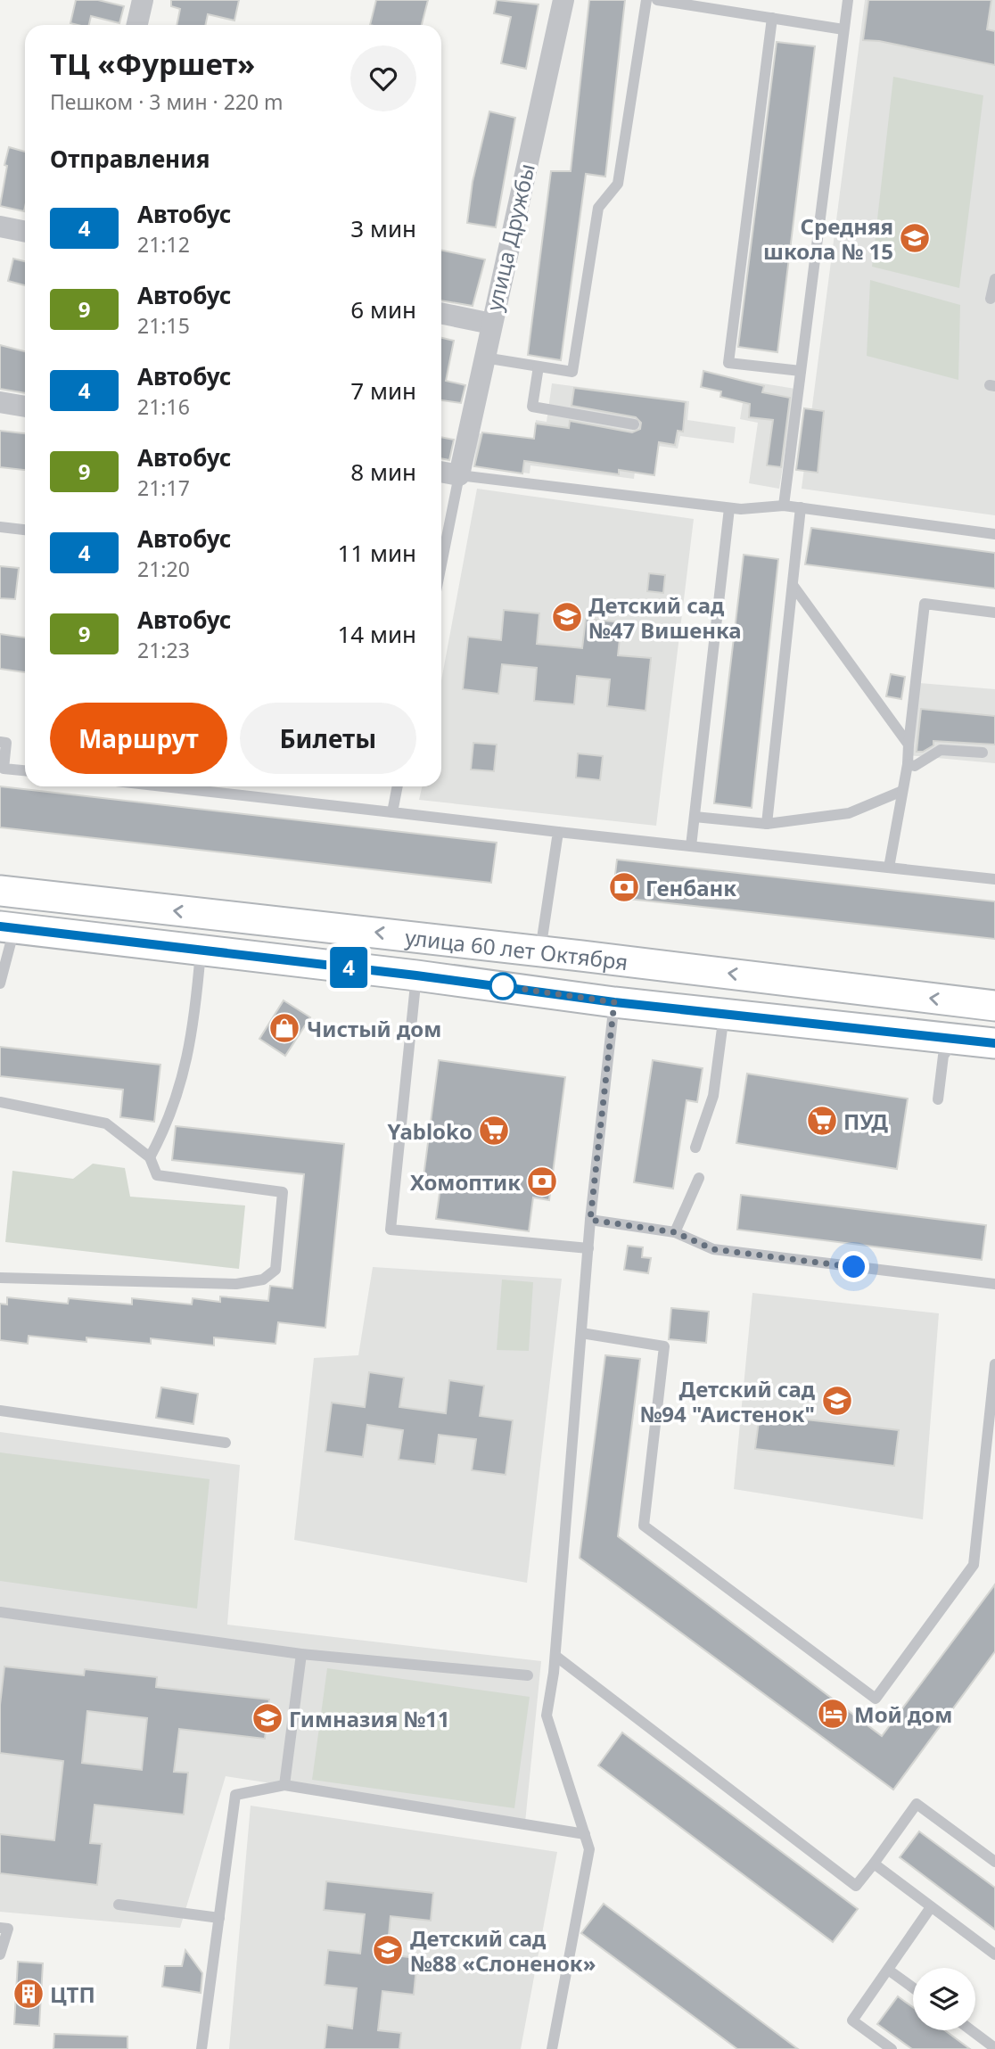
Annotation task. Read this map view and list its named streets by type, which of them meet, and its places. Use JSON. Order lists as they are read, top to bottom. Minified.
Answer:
{"streets":{"main road":["улица 60 лет Октября"],"street":["улица Дружбы"]},"places":{"school or university":["Средняя школа № 15","Детский сад №47 Вишенка","Детский сад №94 \"Аистенок\"","Гимназия №11","Детский сад №88 «Слоненок»"],"bank":["Генбанк","Хомоптик"],"shop":["Чистый дом"],"supermarket":["ПУД","Yabloko"],"hotel":["Мой дом"],"building":["ЦТП"]},"lines":["bus line 4"],"page":{"on_map":"4","heading":[["ТЦ «Фуршет»","Пешком · 3 мин · 220 m"],"Отправления"],"list":[{"mark":"4","name":"Автобус","note":"21:12","value":"3 мин"},{"mark":"9","name":"Автобус","note":"21:15","value":"6 мин"},{"mark":"4","name":"Автобус","note":"21:16","value":"7 мин"},{"mark":"9","name":"Автобус","note":"21:17","value":"8 мин"},{"mark":"4","name":"Автобус","note":"21:20","value":"11 мин"},{"mark":"9","name":"Автобус","note":"21:23","value":"14 мин"}],"buttons":["Маршрут","Билеты"]}}
